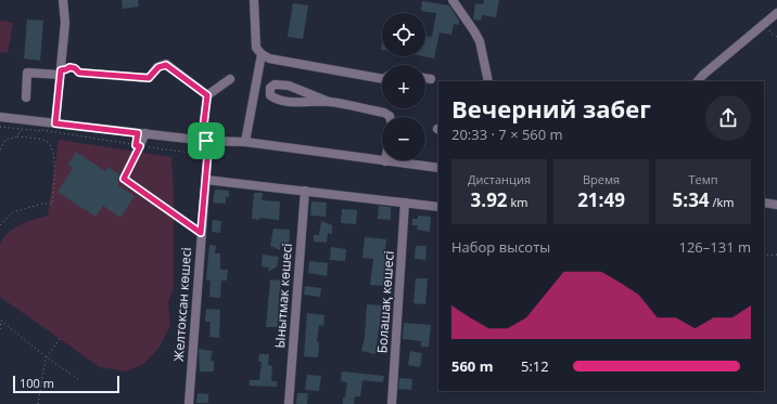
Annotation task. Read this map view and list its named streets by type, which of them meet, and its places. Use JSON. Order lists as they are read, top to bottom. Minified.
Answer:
{"streets":{"street":["Ынытмак көшесі","Болашақ көшесі","Желтоксан көшесі"]},"scale_bar":"100 m","page":{"map_buttons":["+","−"],"heading":["Вечерний забег","20:33 · 7 × 560 m"],"stats":[["Дистанция","3.92 km"],["Время","21:49"],["Темп","5:34 /km"]],"chart":["Набор высоты","126–131 m"],"list":[{"name":"560 m","note":"5:12"}],"scale":"100 m"}}
